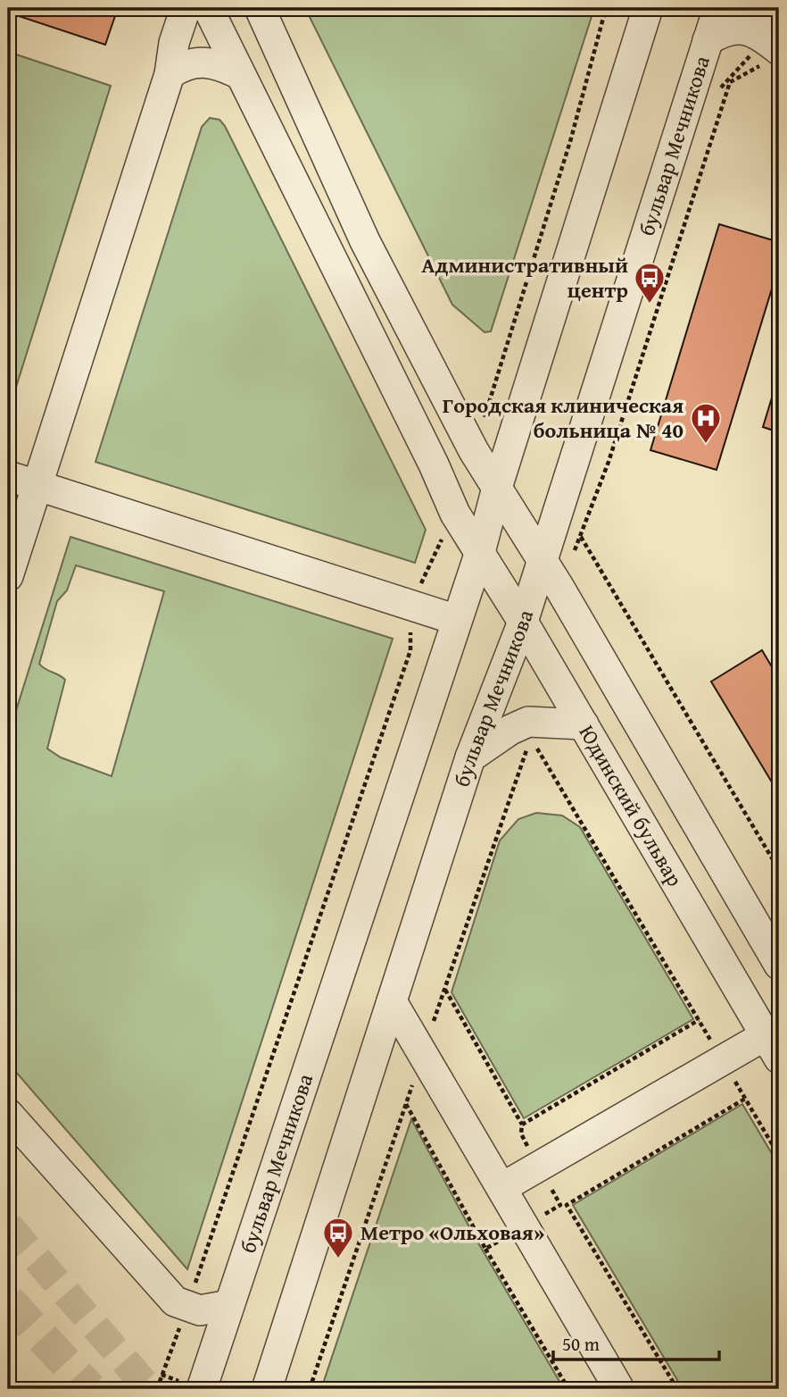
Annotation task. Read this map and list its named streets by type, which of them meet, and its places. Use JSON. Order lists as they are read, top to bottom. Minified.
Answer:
{"streets":{"street":["бульвар Мечникова","Юдинский бульвар"]},"crossings":[["бульвар Мечникова","Юдинский бульвар"]],"places":{"bus stop":["Административный центр","Метро «Ольховая»"],"hospital":["Городская клиническая больница № 40"]},"scale_bar":"50 m"}
